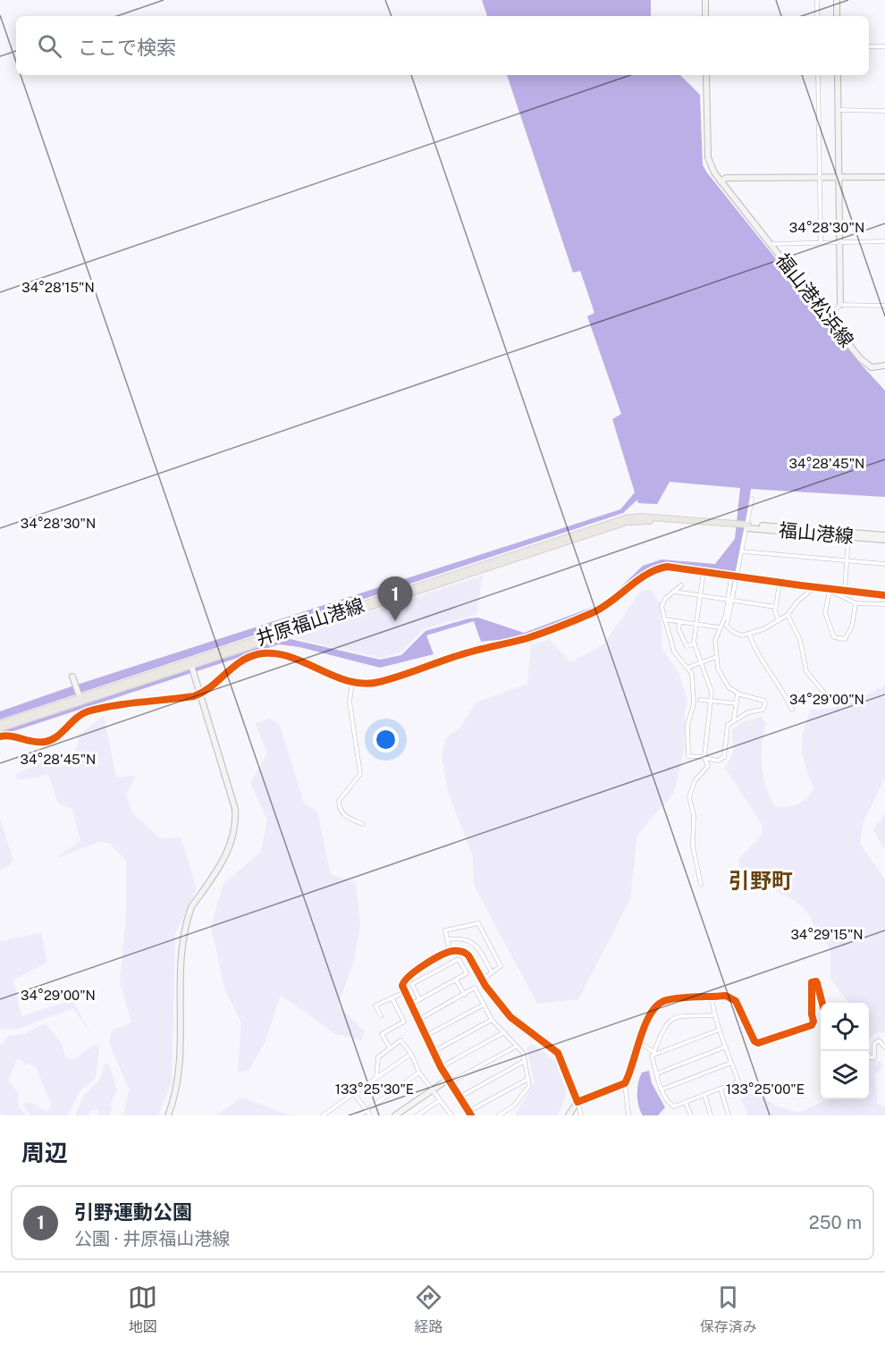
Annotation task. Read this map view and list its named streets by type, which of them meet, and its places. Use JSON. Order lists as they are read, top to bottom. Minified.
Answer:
{"streets":{"main road":["井原福山港線"],"street":["福山港松浜線","福山港線"]},"crossings":[["福山港線","井原福山港線"]],"districts":["引野町"],"page":{"search":"ここで検索","pins":"1","heading":"周辺","list":[{"mark":"1","name":"引野運動公園","note":"公園 · 井原福山港線","value":"250 m"}],"nav":["地図","経路","保存済み"]},"coordinates":["34°28'30\"N","34°28'15\"N","34°28'45\"N","34°29'00\"N","34°29'15\"N","133°25'30\"E","133°25'00\"E"]}
